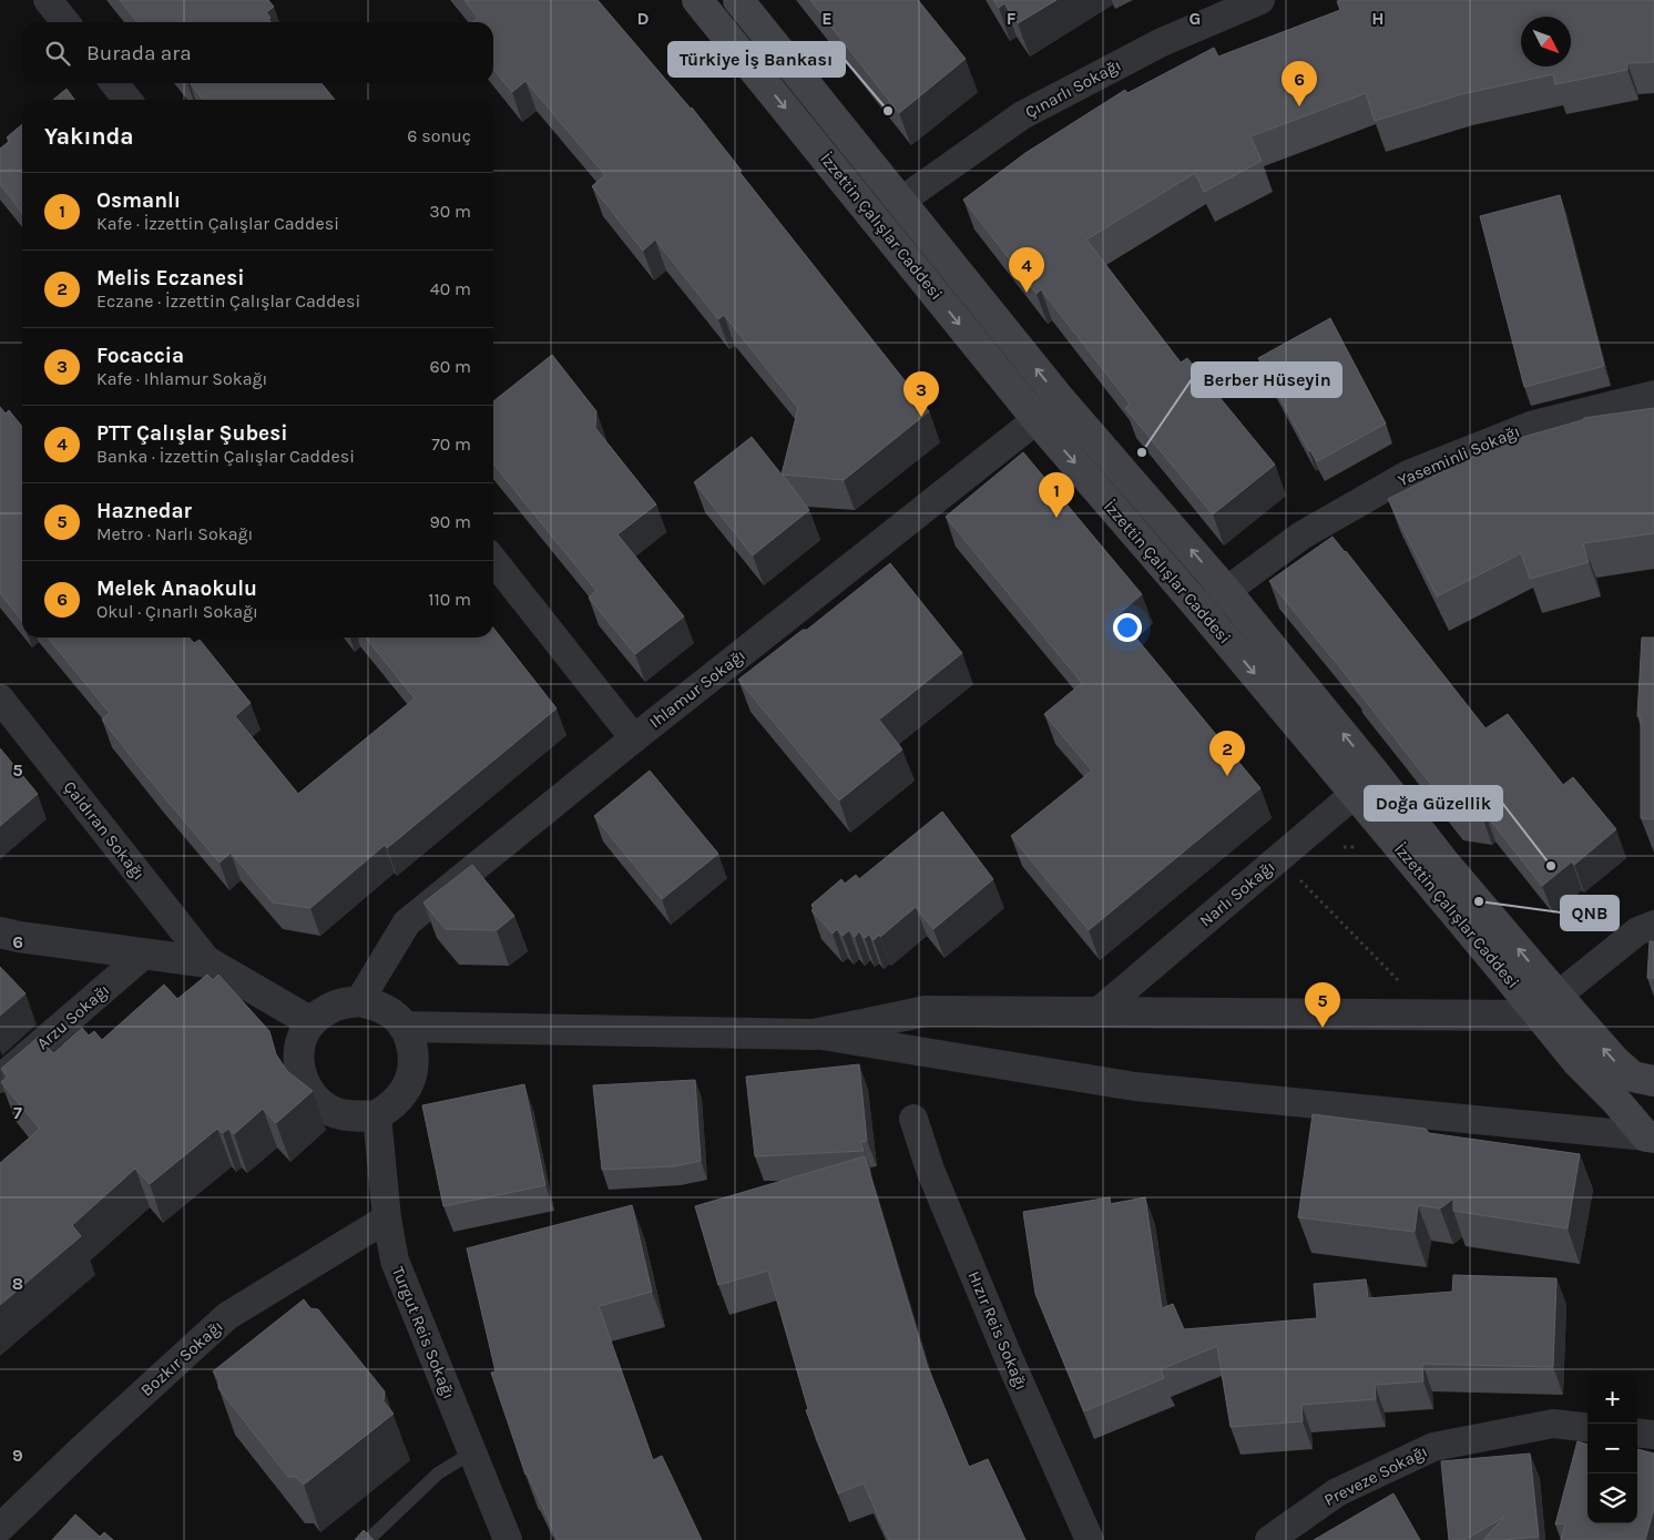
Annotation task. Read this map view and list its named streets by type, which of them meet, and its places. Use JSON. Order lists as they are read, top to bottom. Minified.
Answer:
{"streets":{"main road":["İzzettin Çalışlar Caddesi"],"street":["Çınarlı Sokağı","Yaseminli Sokağı","Ihlamur Sokağı","Çaldıran Sokağı","Narlı Sokağı","Arzu Sokağı","Hızır Reis Sokağı","Turgut Reis Sokağı","Bozkır Sokağı","Preveze Sokağı"]},"crossings":[["Çınarlı Sokağı","İzzettin Çalışlar Caddesi"],["İzzettin Çalışlar Caddesi","Yaseminli Sokağı"],["İzzettin Çalışlar Caddesi","Ihlamur Sokağı"],["İzzettin Çalışlar Caddesi","Narlı Sokağı"],["Ihlamur Sokağı","Turgut Reis Sokağı"],["Turgut Reis Sokağı","Bozkır Sokağı"]],"places":["Türkiye İş Bankası","Berber Hüseyin","Doğa Güzellik","QNB"],"north":"bottom right","page":{"search":"Burada ara","pins":["6","4","3","1","2","5"],"heading":["Yakında","6 sonuç"],"list":[{"mark":"1","name":"Osmanlı","note":"Kafe · İzzettin Çalışlar Caddesi","value":"30 m"},{"mark":"2","name":"Melis Eczanesi","note":"Eczane · İzzettin Çalışlar Caddesi","value":"40 m"},{"mark":"3","name":"Focaccia","note":"Kafe · Ihlamur Sokağı","value":"60 m"},{"mark":"4","name":"PTT Çalışlar Şubesi","note":"Banka · İzzettin Çalışlar Caddesi","value":"70 m"},{"mark":"5","name":"Haznedar","note":"Metro · Narlı Sokağı","value":"90 m"},{"mark":"6","name":"Melek Anaokulu","note":"Okul · Çınarlı Sokağı","value":"110 m"}],"map_buttons":["+","−"]},"grid":{"columns":["D","E","F","G","H"],"rows":["5","6","7","8","9"]}}
